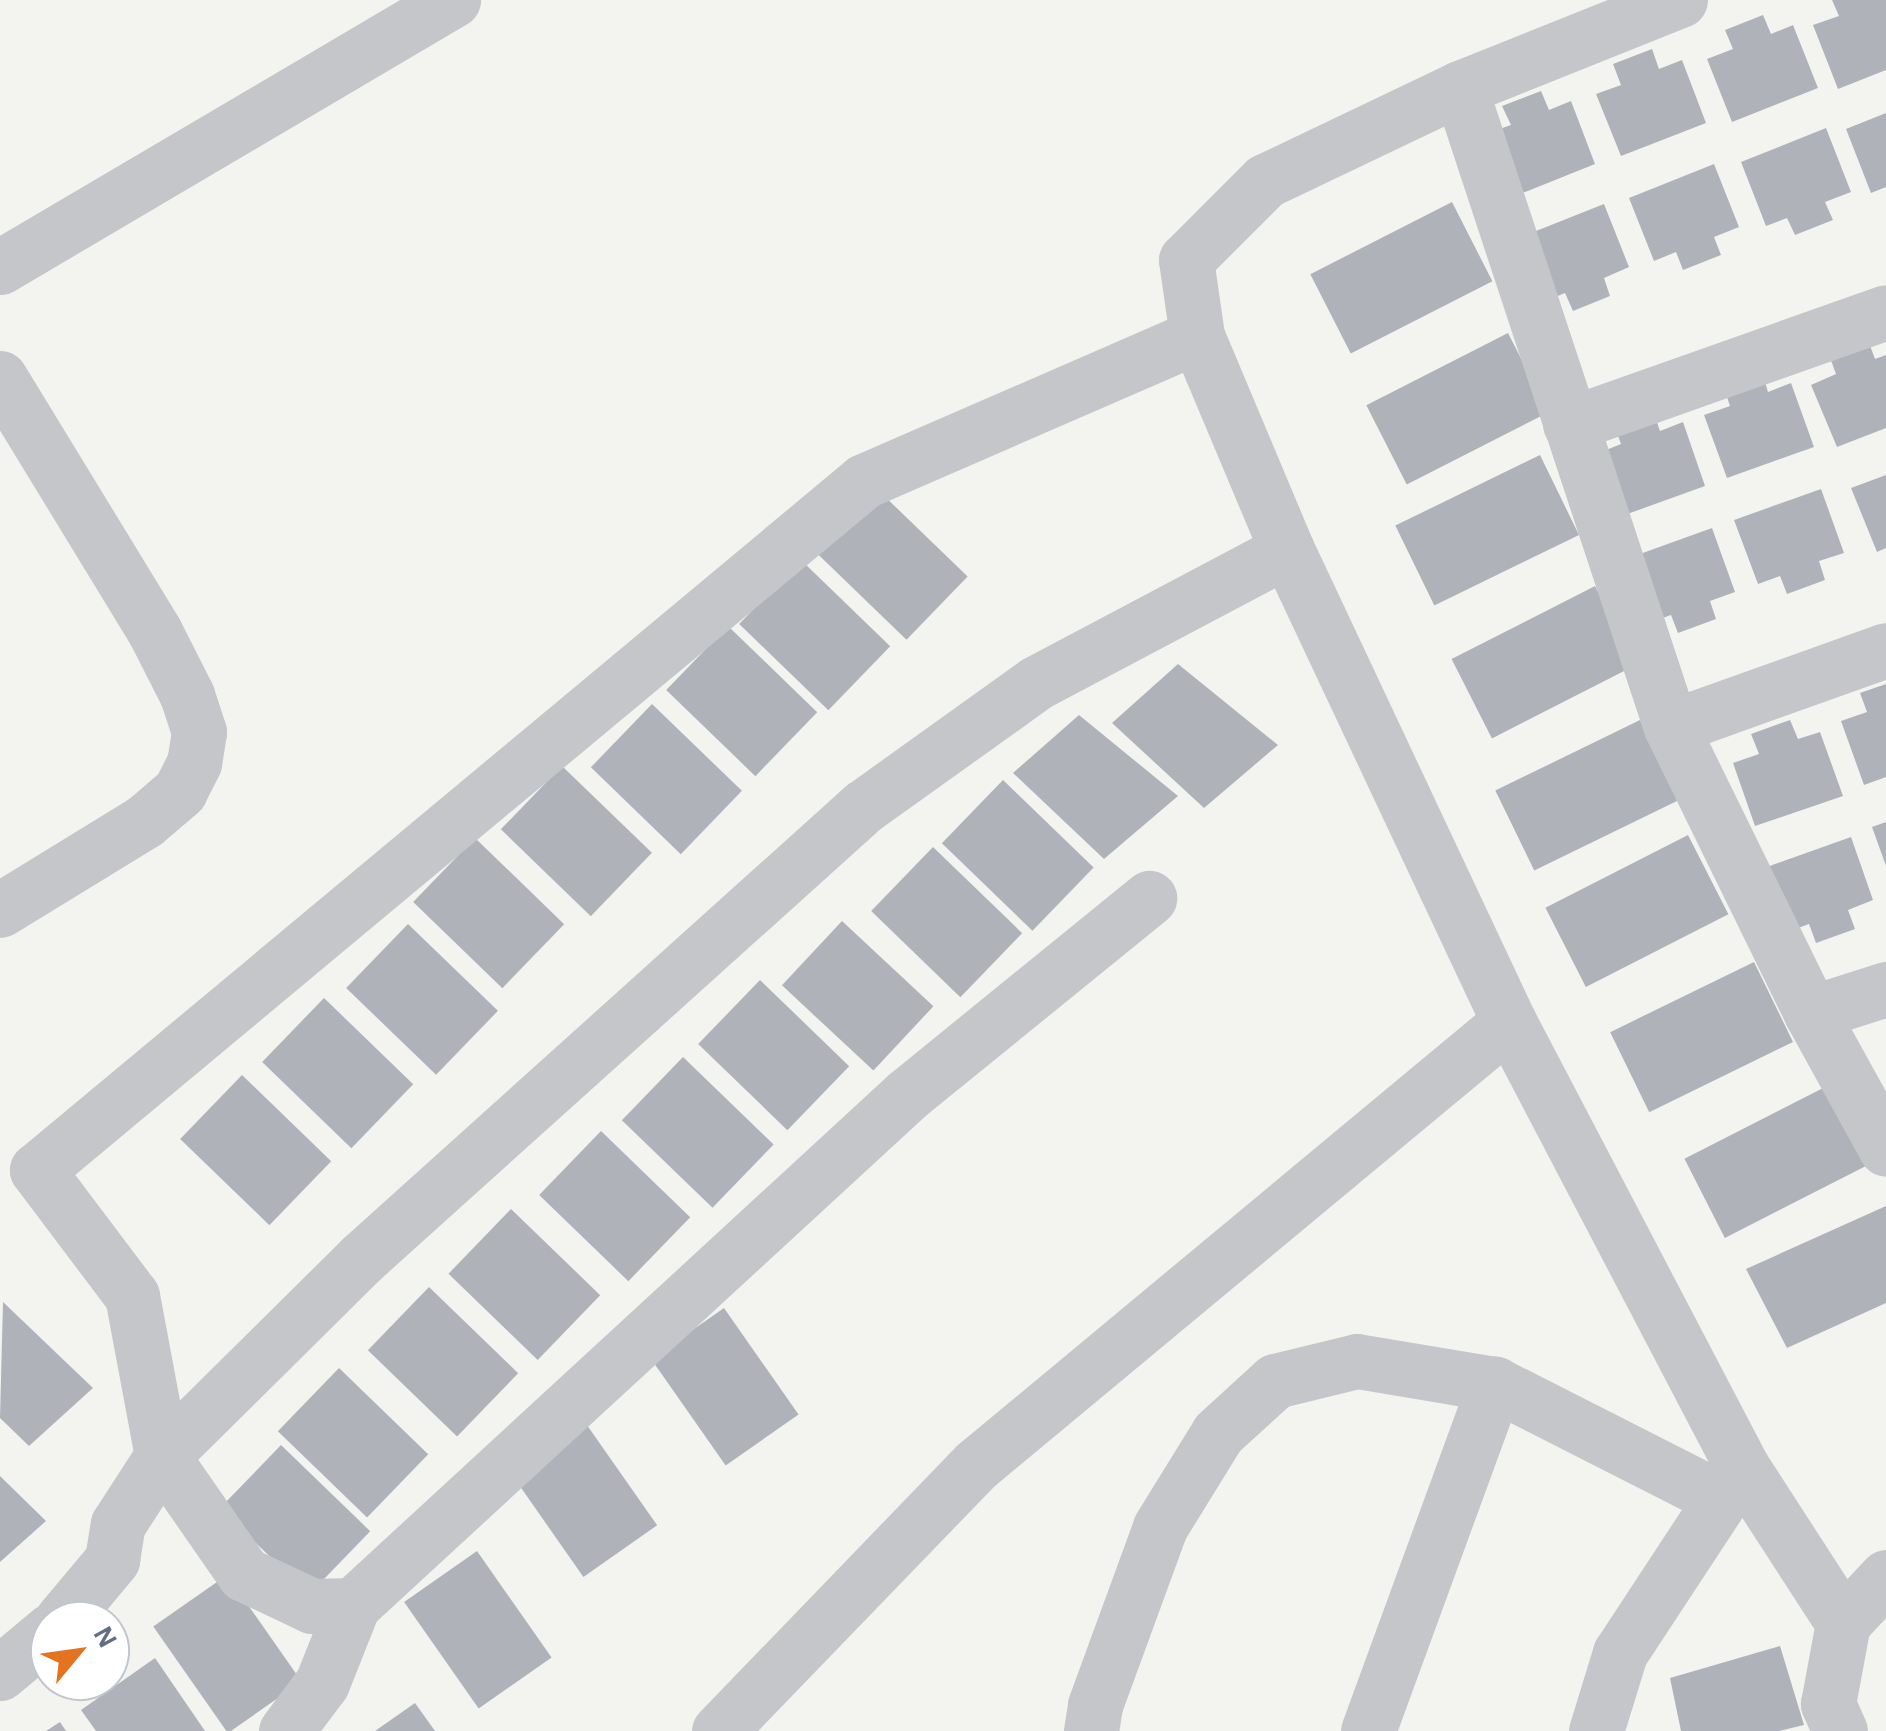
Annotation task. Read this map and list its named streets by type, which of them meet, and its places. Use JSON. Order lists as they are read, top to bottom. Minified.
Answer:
{"north":"top right"}
